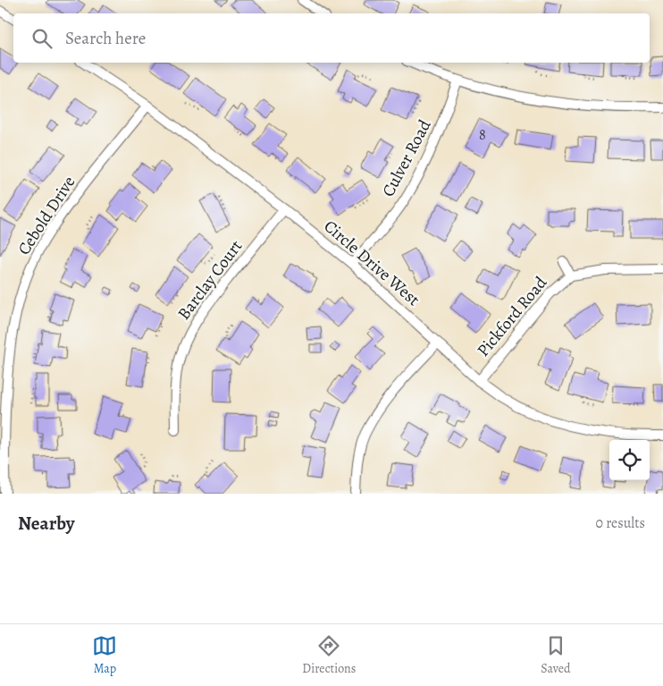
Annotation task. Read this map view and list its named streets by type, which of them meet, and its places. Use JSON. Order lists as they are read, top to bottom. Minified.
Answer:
{"streets":{"street":["Culver Road","Cebold Drive","Circle Drive West","Barclay Court","Pickford Road"]},"crossings":[["Culver Road","Circle Drive West"],["Cebold Drive","Circle Drive West"],["Circle Drive West","Barclay Court"],["Circle Drive West","Pickford Road"]],"house_numbers":["8"],"page":{"search":"Search here","heading":["Nearby","0 results"],"nav":["Map","Directions","Saved"]}}
